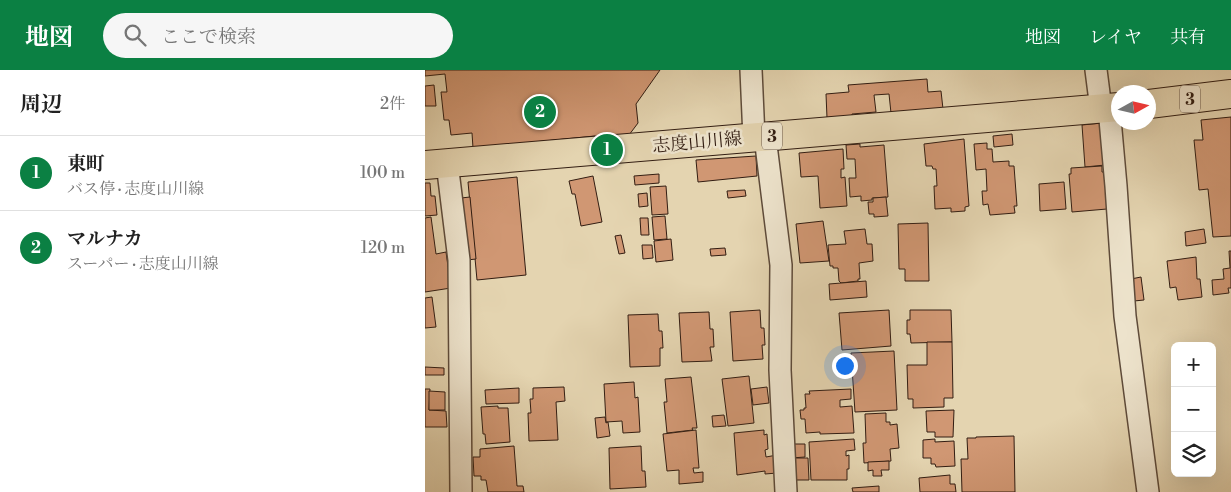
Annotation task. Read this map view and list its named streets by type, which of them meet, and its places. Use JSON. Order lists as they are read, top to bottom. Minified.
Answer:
{"streets":{"main road":["3","志度山川線"]},"north":"right","page":{"header":"地図","search":"ここで検索","nav":["地図","レイヤ","共有"],"heading":["周辺","2件"],"pins":["2","1"],"list":[{"mark":"1","name":"東町","note":"バス停 · 志度山川線","value":"100 m"},{"mark":"2","name":"マルナカ","note":"スーパー · 志度山川線","value":"120 m"}],"map_buttons":["+","−"]}}
